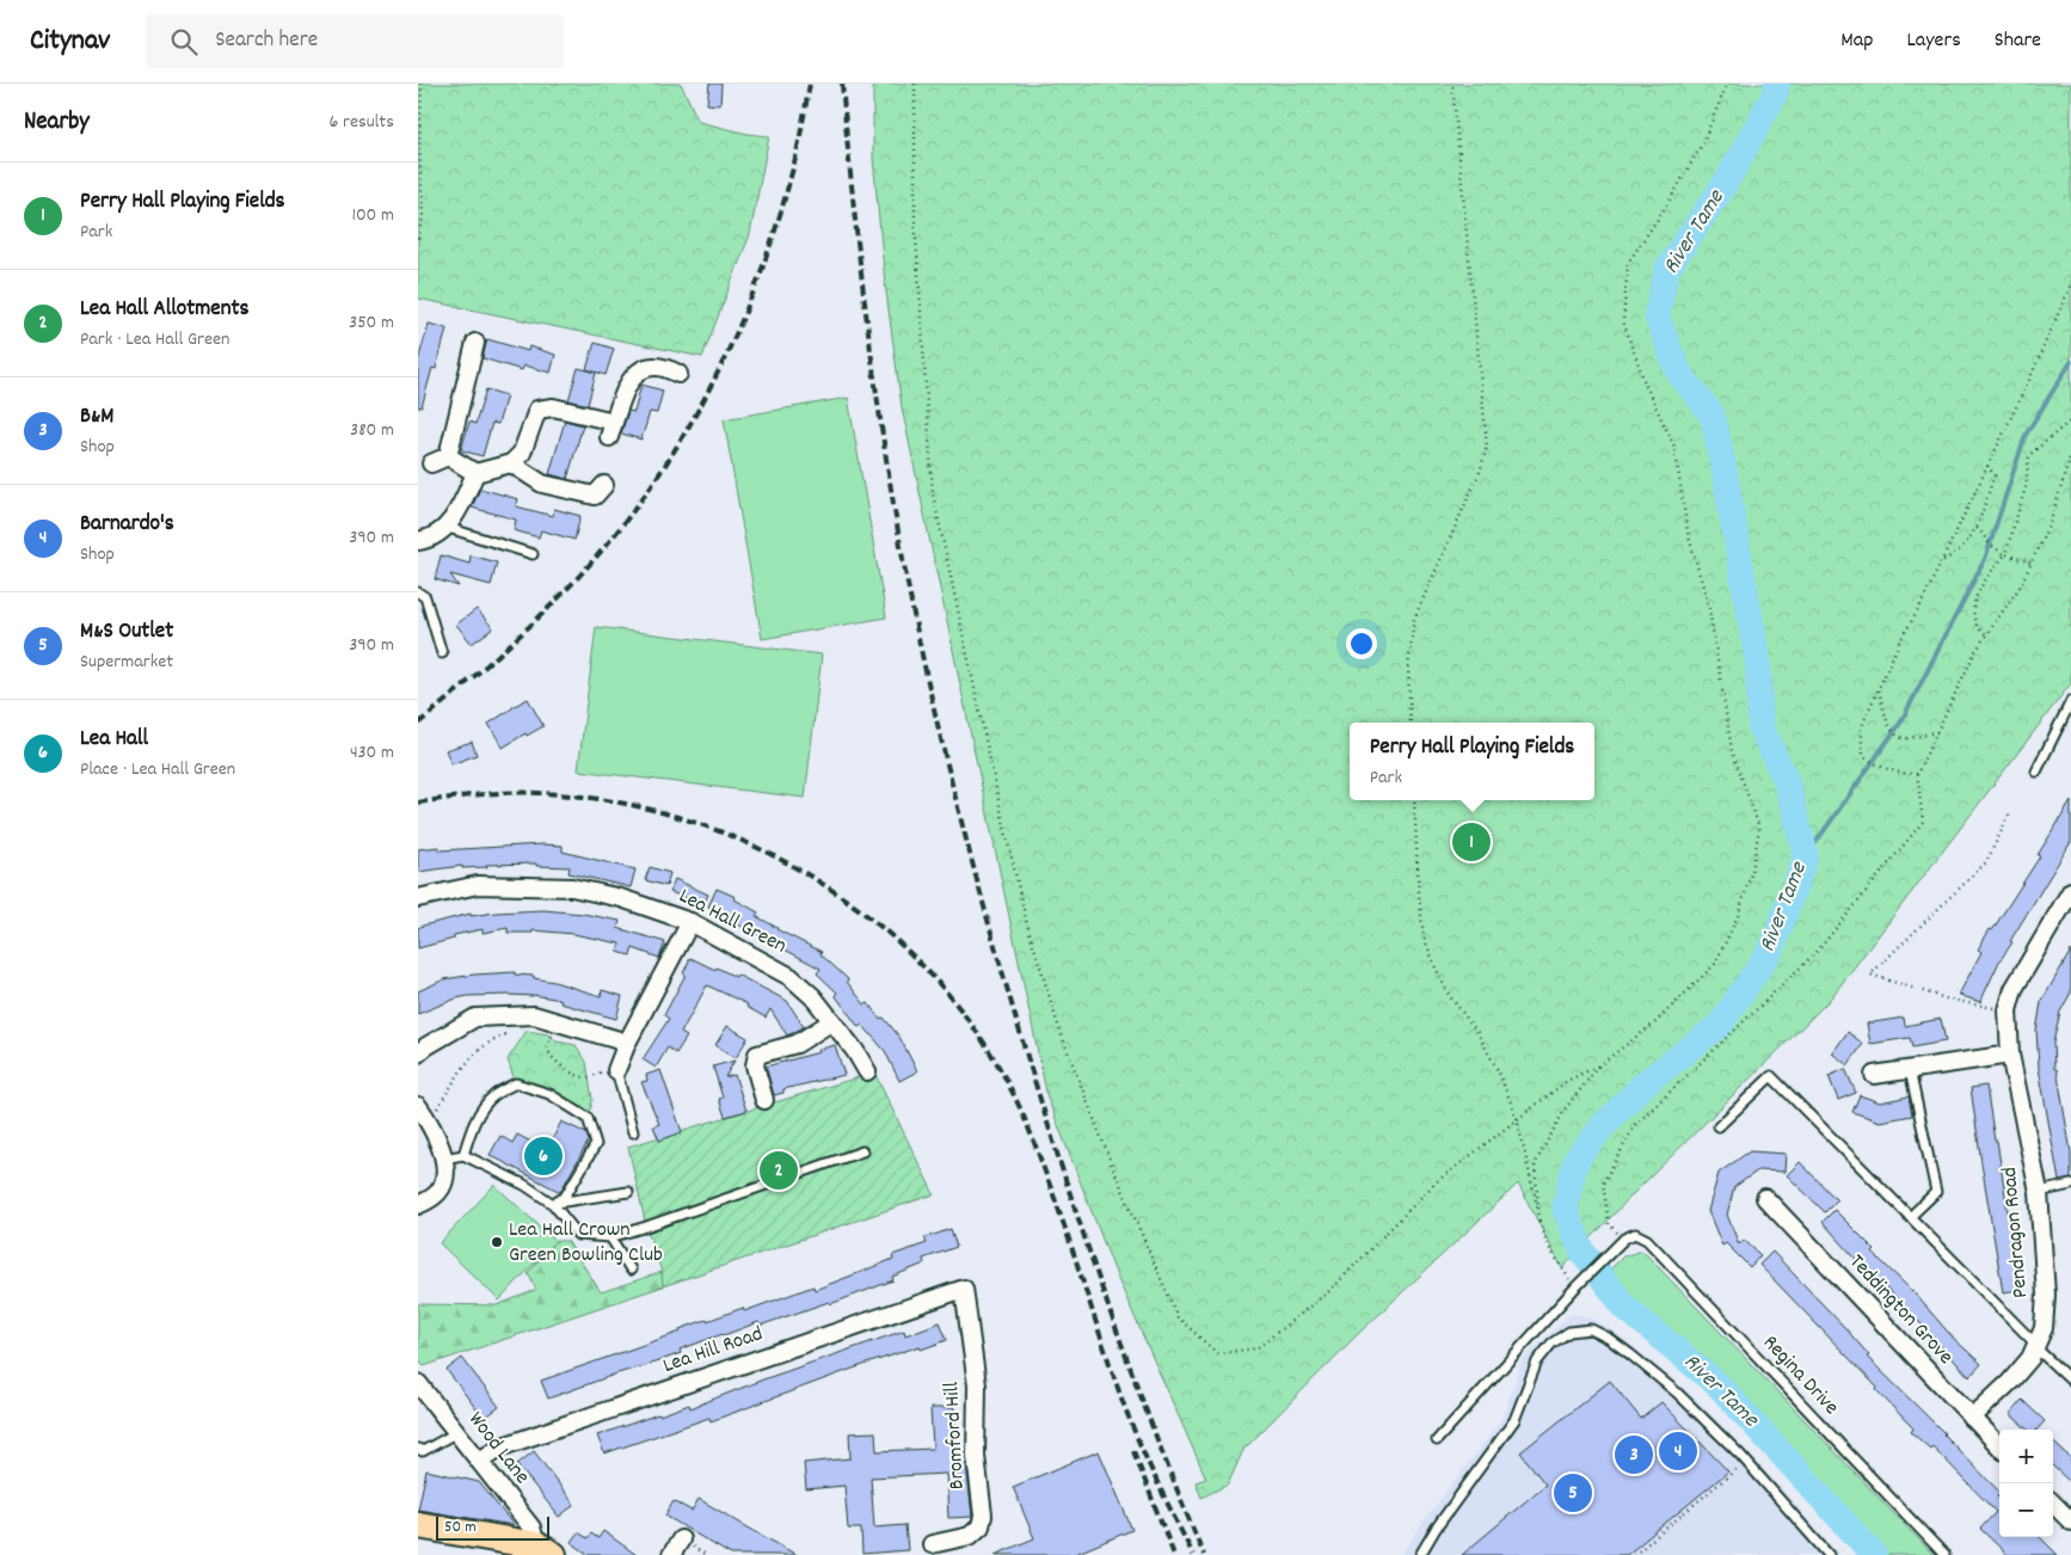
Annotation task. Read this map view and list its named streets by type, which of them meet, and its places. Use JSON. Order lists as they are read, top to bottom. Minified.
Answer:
{"streets":{"street":["Lea Hall Green","Pendragon Road","Teddington Grove","Lea Hill Road","Bromford Hill","Wood Lane"],"lane":["Regina Drive"]},"crossings":[["Pendragon Road","Teddington Grove"],["Lea Hill Road","Bromford Hill"],["Lea Hill Road","Wood Lane"]],"water":["River Tame"],"places":["Lea Hall Crown Green Bowling Club"],"scale_bar":"50 m","page":{"header":"Citynav","search":"Search here","nav":["Map","Layers","Share"],"heading":["Nearby","6 results"],"list":[{"mark":"1","name":"Perry Hall Playing Fields","note":"Park","value":"100 m"},{"mark":"2","name":"Lea Hall Allotments","note":"Park · Lea Hall Green","value":"350 m"},{"mark":"3","name":"B&M","note":"Shop","value":"380 m"},{"mark":"4","name":"Barnardo's","note":"Shop","value":"390 m"},{"mark":"5","name":"M&S Outlet","note":"Supermarket","value":"390 m"},{"mark":"6","name":"Lea Hall","note":"Place · Lea Hall Green","value":"430 m"}],"popup":["Perry Hall Playing Fields","Park"],"pins":["1","6","2","4","3","5"],"map_buttons":["+","−"],"scale":"50 m"}}
